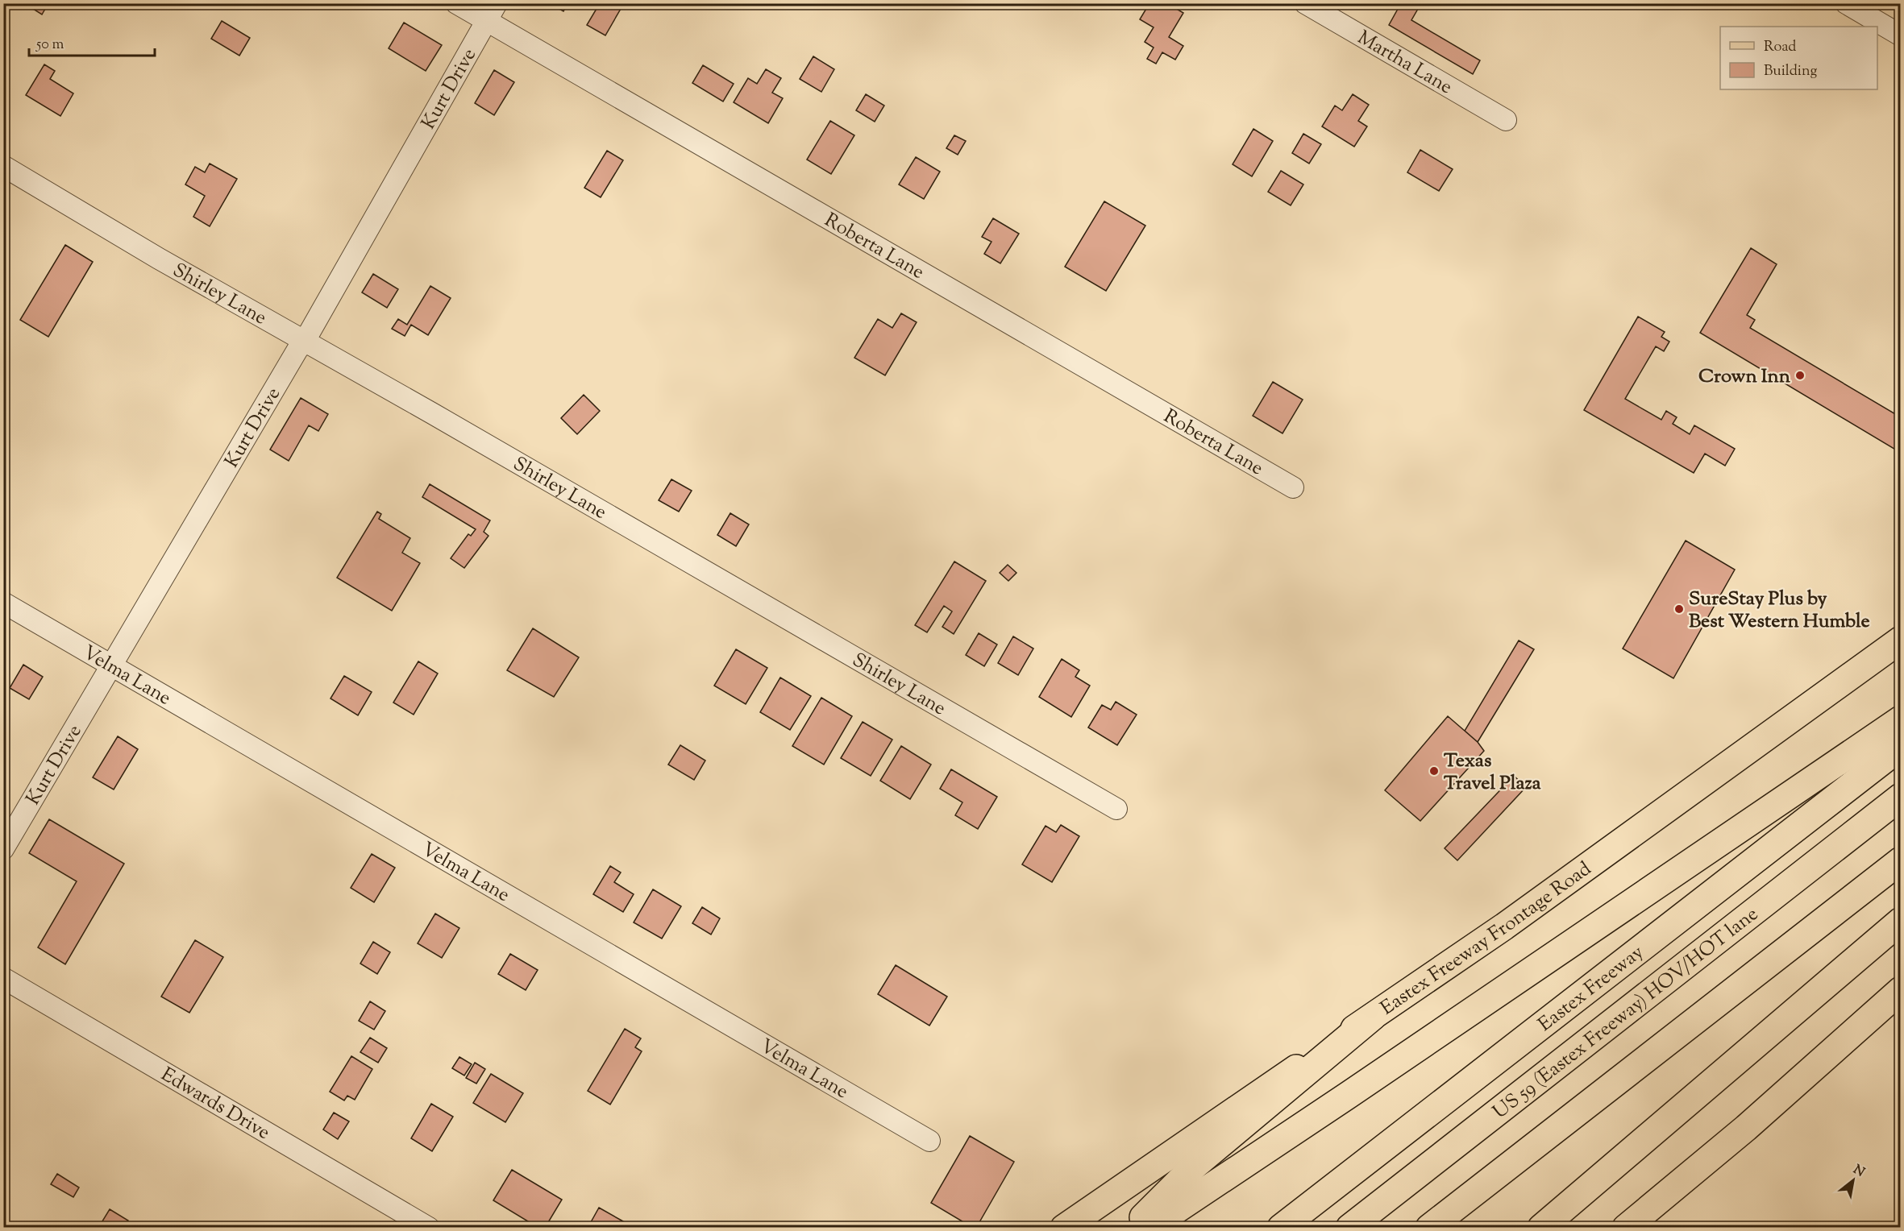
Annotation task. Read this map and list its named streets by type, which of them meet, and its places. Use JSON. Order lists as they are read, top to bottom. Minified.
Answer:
{"streets":{"main road":["Eastex Freeway Frontage Road","Eastex Freeway","US 59 (Eastex Freeway) HOV/HOT lane"],"street":["Martha Lane","Kurt Drive","Roberta Lane","Shirley Lane","Velma Lane","Edwards Drive"]},"crossings":[["Kurt Drive","Roberta Lane"],["Kurt Drive","Shirley Lane"],["Kurt Drive","Velma Lane"]],"places":["Crown Inn","SureStay Plus by Best Western Humble","Texas Travel Plaza"],"legend":["Road","Building"],"scale_bar":"50 m","north":"top right"}
